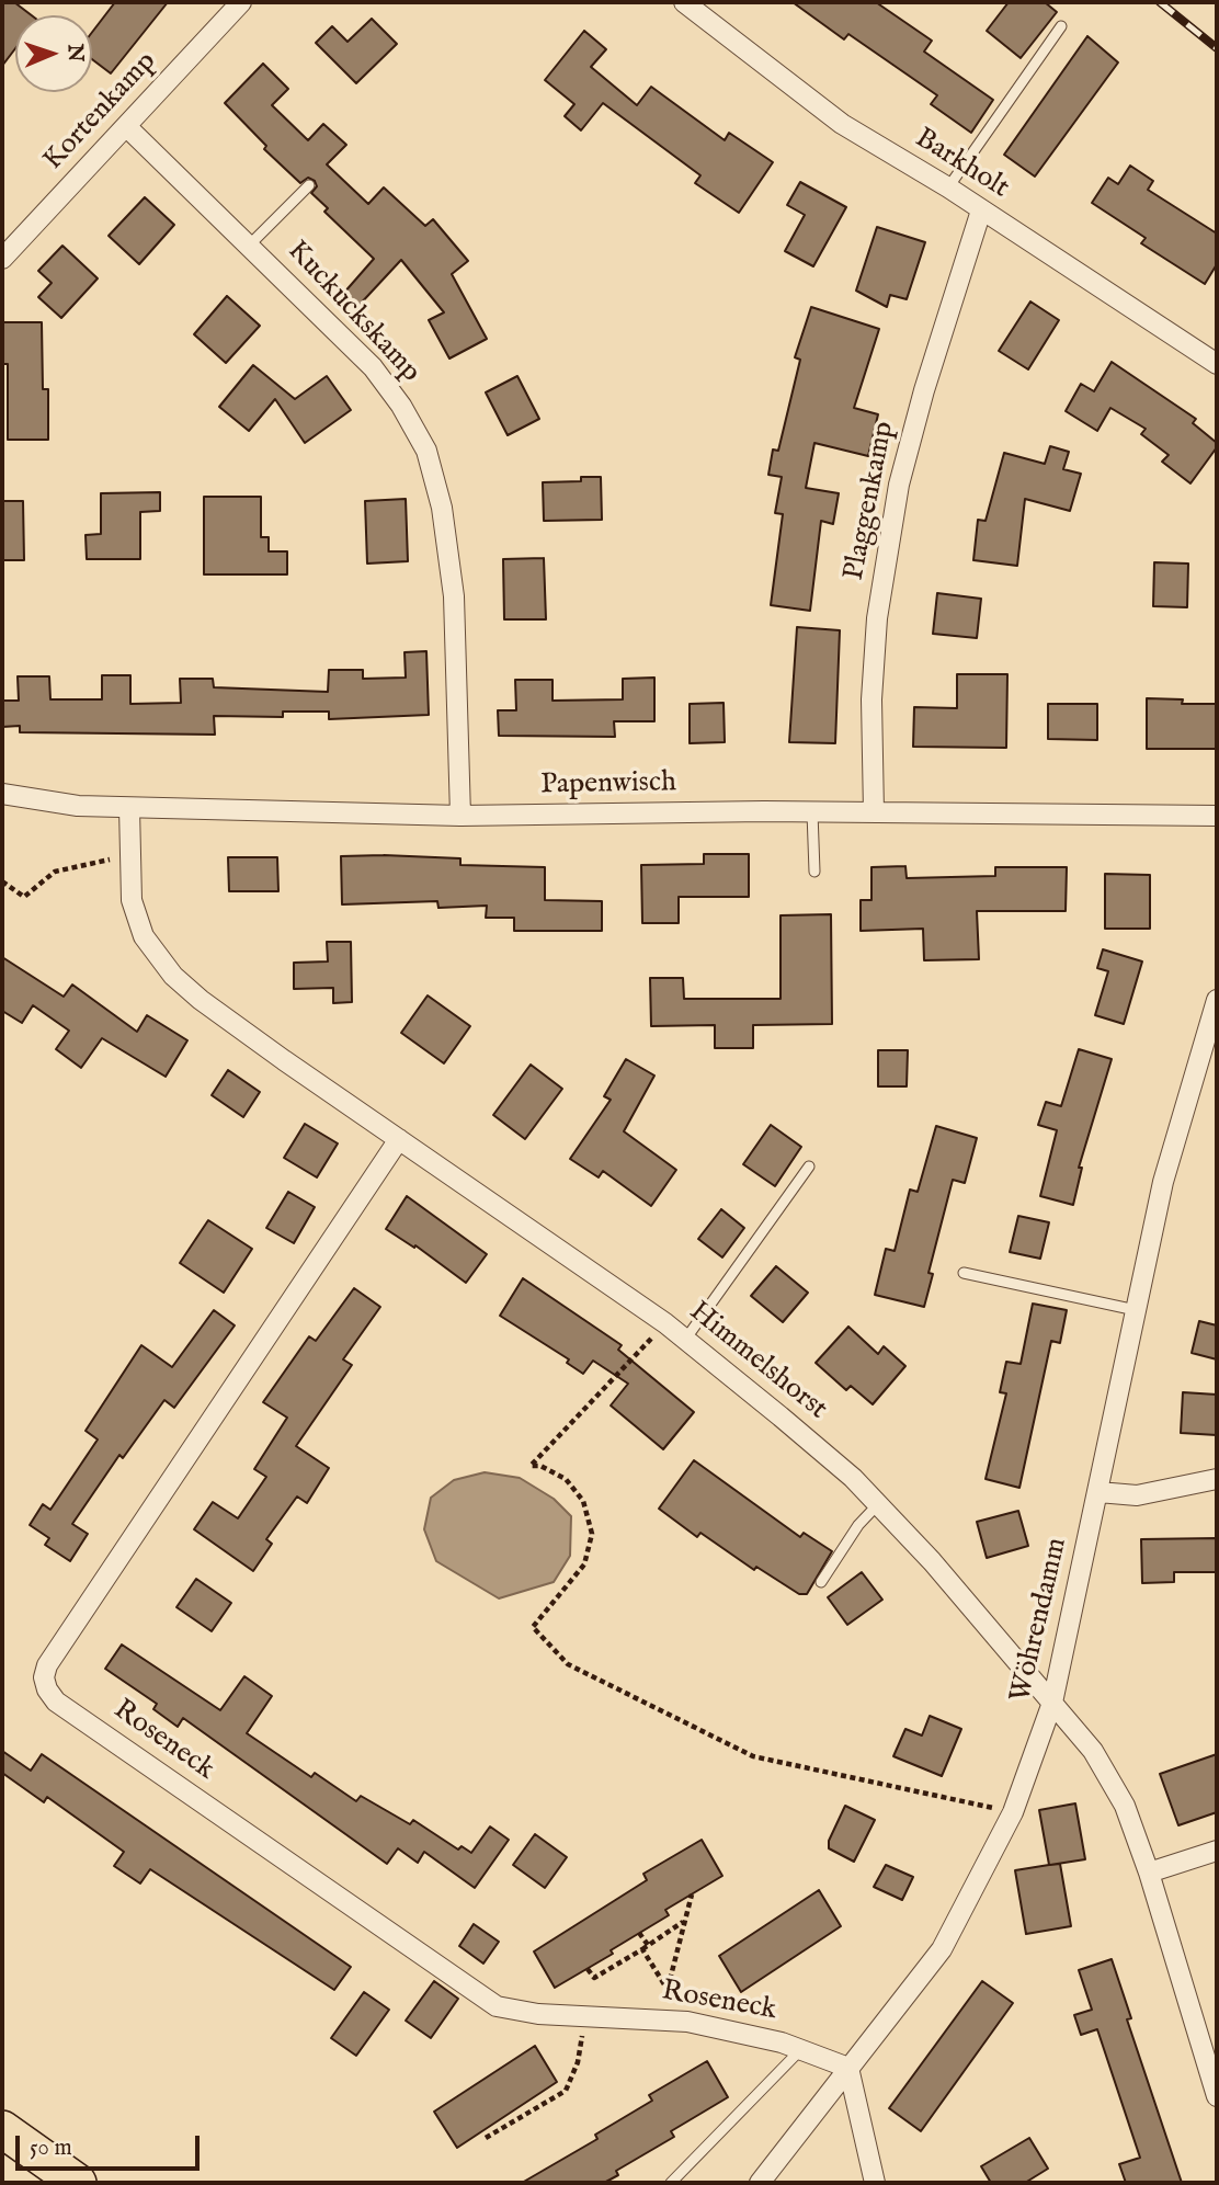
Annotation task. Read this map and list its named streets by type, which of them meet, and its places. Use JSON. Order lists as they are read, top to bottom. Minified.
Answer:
{"streets":{"street":["Kortenkamp","Barkholt","Kuckuckskamp","Plaggenkamp","Papenwisch","Himmelshorst","Wöhrendamm","Roseneck"]},"crossings":[["Kortenkamp","Kuckuckskamp"],["Barkholt","Plaggenkamp"],["Kuckuckskamp","Papenwisch"],["Plaggenkamp","Papenwisch"],["Papenwisch","Himmelshorst"],["Himmelshorst","Wöhrendamm"],["Himmelshorst","Roseneck"],["Wöhrendamm","Roseneck"]],"scale_bar":"50 m","north":"right"}
